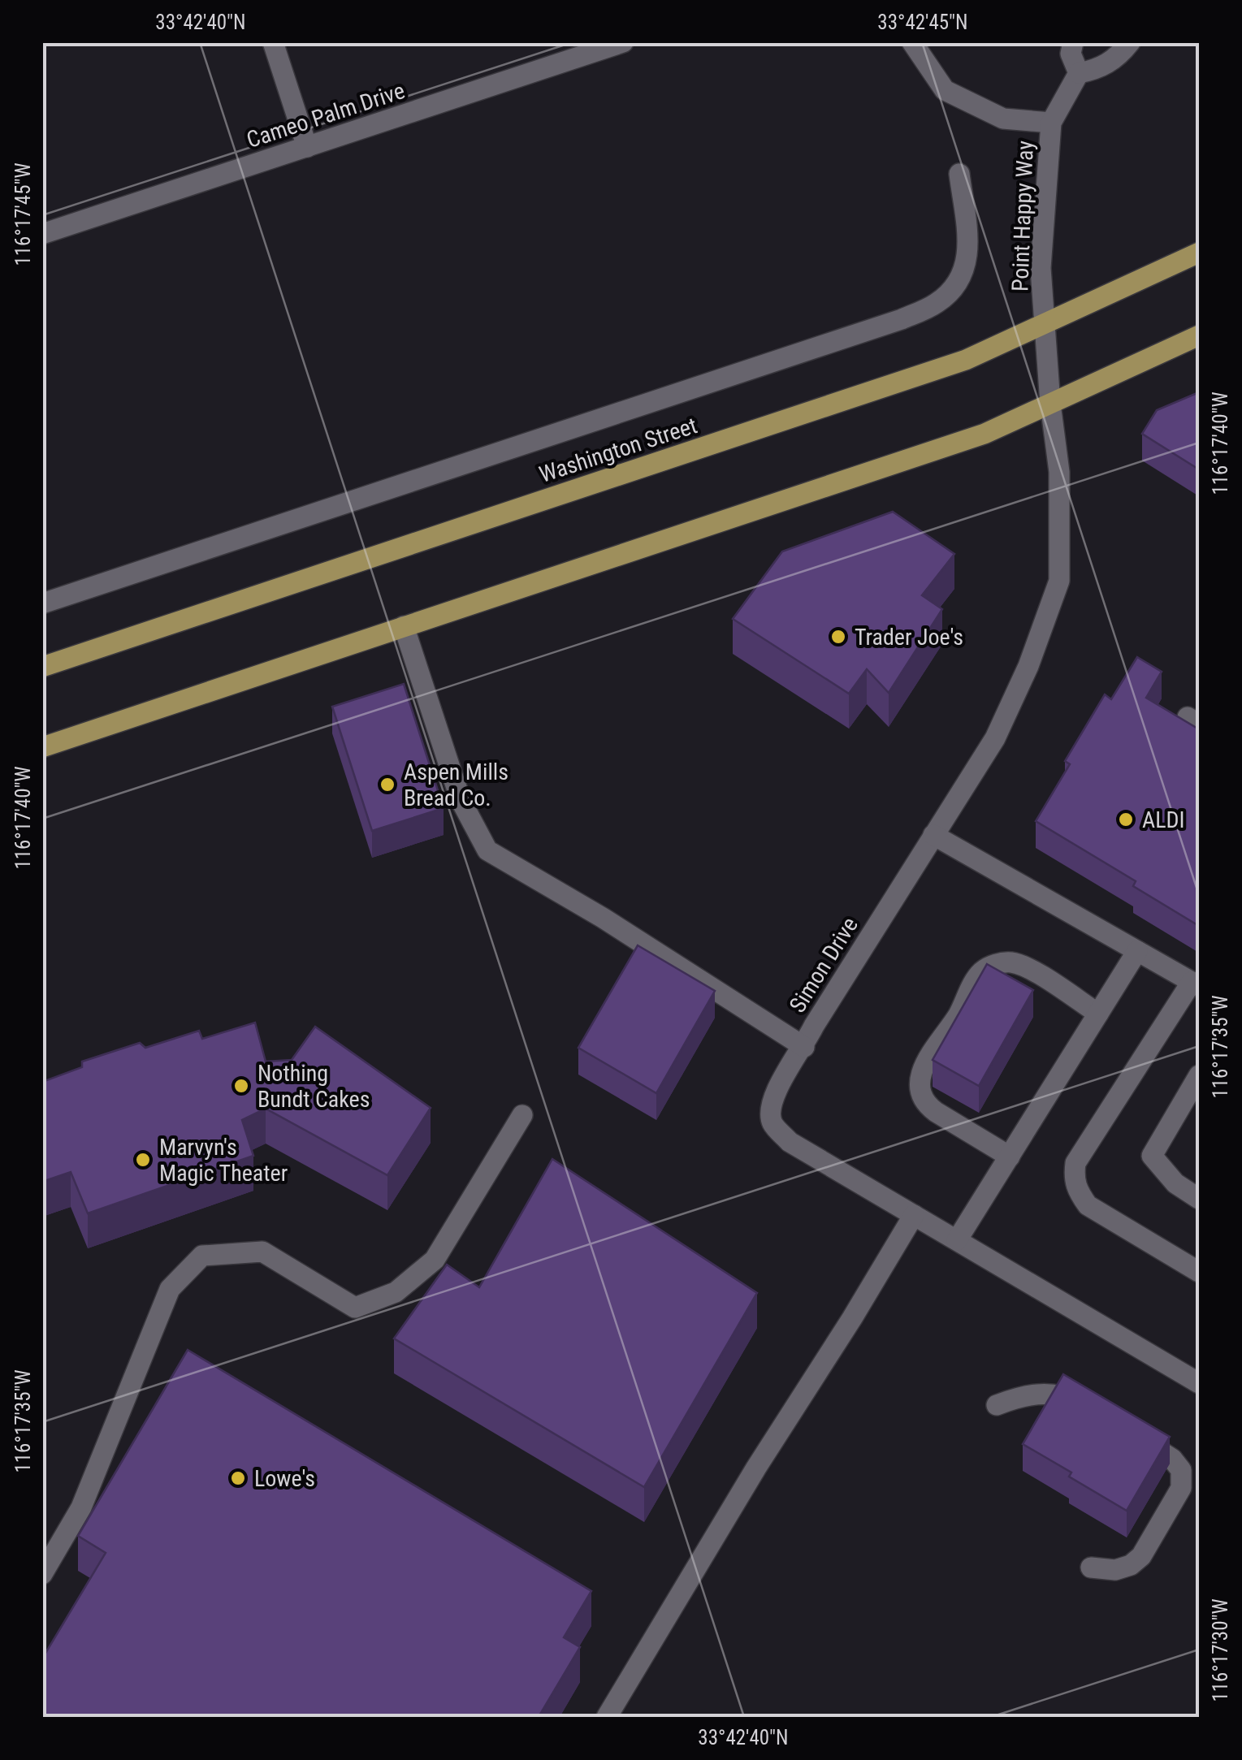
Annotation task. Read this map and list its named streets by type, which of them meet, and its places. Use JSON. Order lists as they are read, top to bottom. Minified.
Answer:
{"streets":{"main road":["Washington Street"],"street":["Cameo Palm Drive","Point Happy Way","Simon Drive"]},"crossings":[["Point Happy Way","Washington Street"],["Point Happy Way","Simon Drive"]],"places":["Trader Joe's","Aspen Mills Bread Co.","ALDI","Nothing Bundt Cakes","Marvyn's Magic Theater","Lowe's"],"coordinates":["33°42'40\"N","33°42'45\"N","116°17'45\"W","116°17'40\"W","116°17'35\"W","116°17'30\"W"]}
